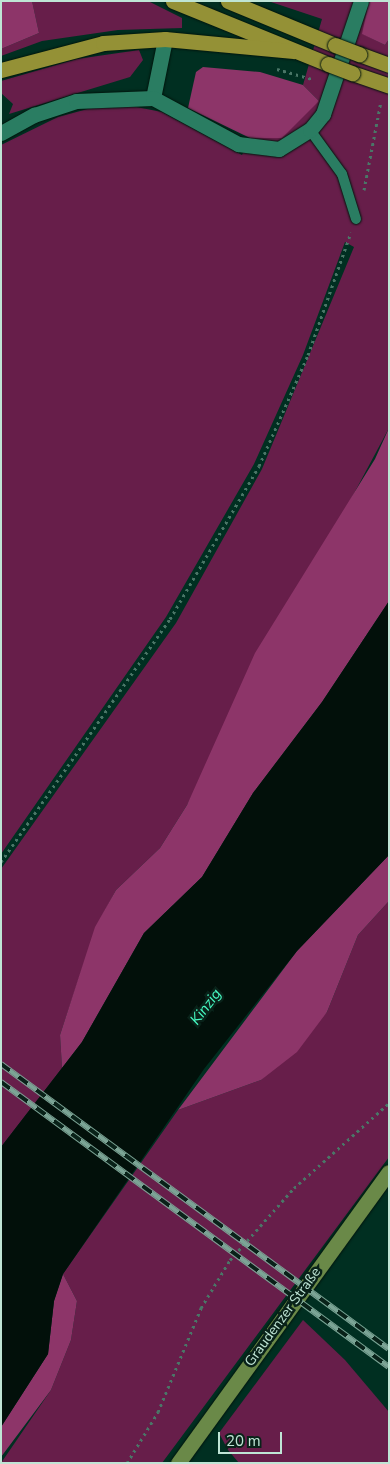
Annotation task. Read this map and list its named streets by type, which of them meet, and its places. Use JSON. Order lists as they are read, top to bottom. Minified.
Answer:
{"streets":{"main road":["Graudenzer Straße"]},"water":["Kinzig"],"scale_bar":"20 m"}
